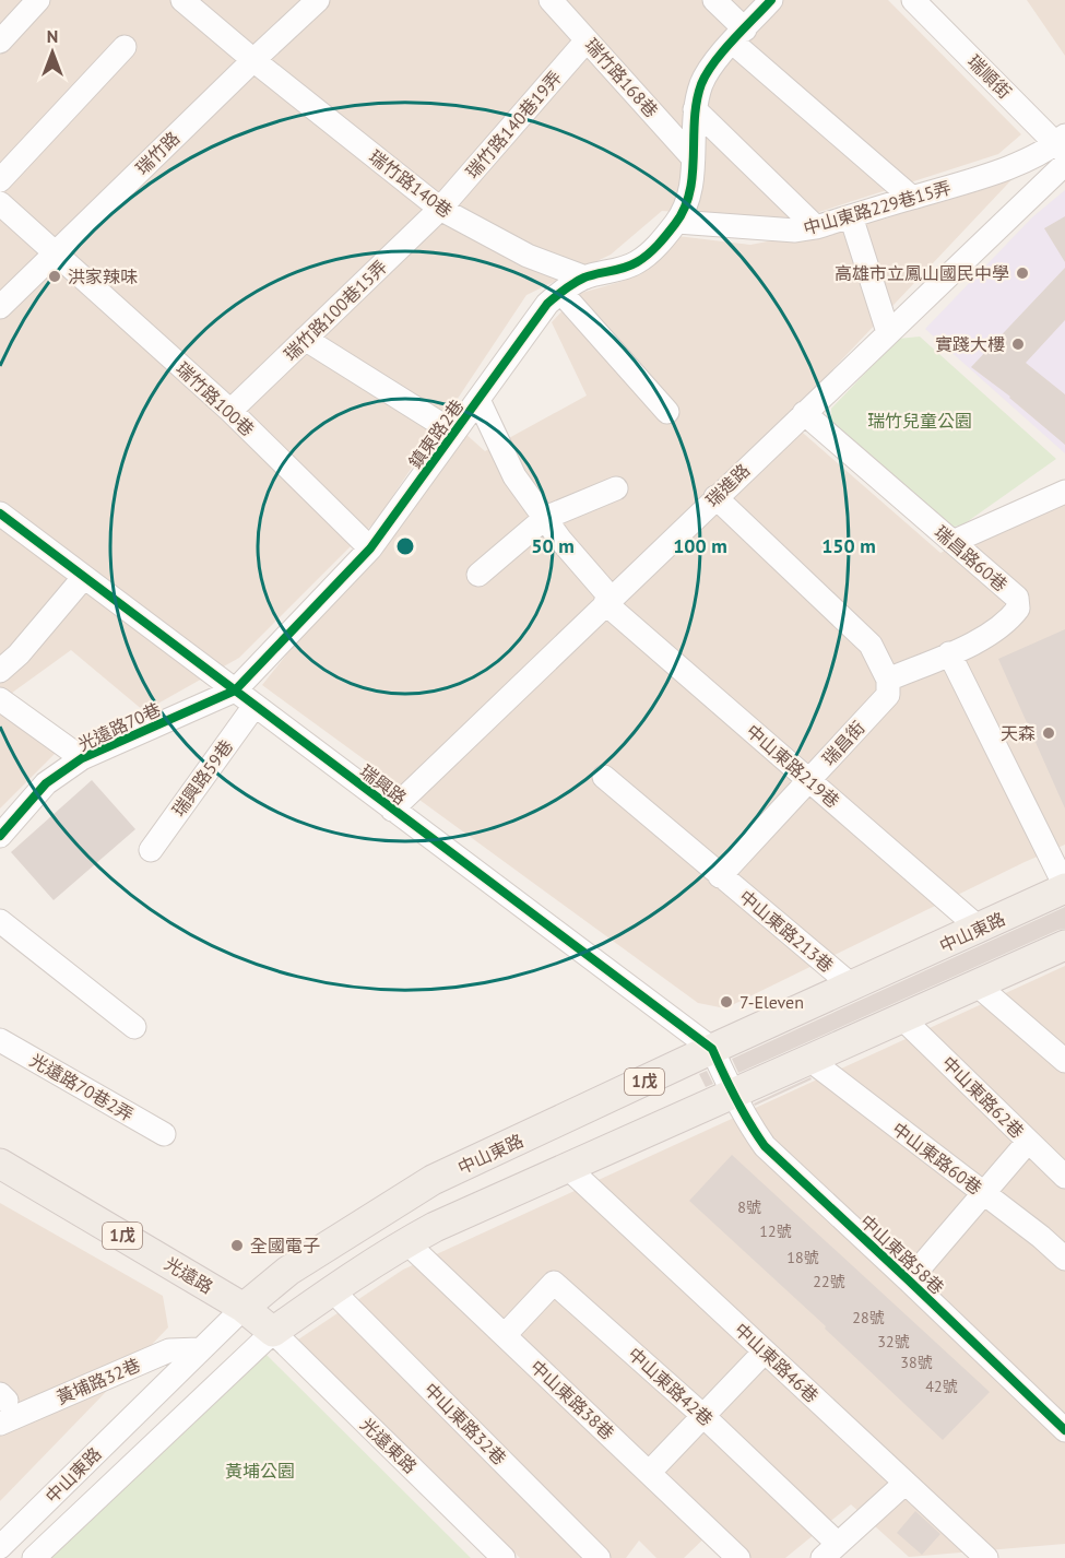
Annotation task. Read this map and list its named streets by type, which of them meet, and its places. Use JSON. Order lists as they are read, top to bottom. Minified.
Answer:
{"streets":{"main road":["中山東路","1戊","光遠路"],"street":["瑞順街","瑞竹路168巷","瑞竹路140巷19弄","瑞竹路","瑞竹路140巷","中山東路229巷15弄","瑞竹路100巷15弄","瑞竹路100巷","鎮東路2巷","瑞進路","瑞昌路60巷","光遠路70巷","瑞昌街","中山東路219巷","瑞興路59巷","瑞興路","中山東路213巷","光遠路70巷2弄","中山東路62巷","中山東路60巷","中山東路58巷","中山東路46巷","黃埔路32巷","中山東路42巷","中山東路38巷","中山東路32巷","光遠東路"]},"crossings":[["瑞順街","中山東路229巷15弄"],["瑞順街","瑞進路"],["瑞竹路168巷","瑞竹路140巷19弄"],["瑞竹路168巷","鎮東路2巷"],["瑞竹路140巷19弄","瑞竹路140巷"],["瑞竹路140巷19弄","瑞竹路100巷15弄"],["瑞竹路","瑞竹路140巷"],["瑞竹路","瑞竹路100巷"],["瑞竹路140巷","瑞竹路100巷15弄"],["瑞竹路140巷","鎮東路2巷"],["中山東路229巷15弄","鎮東路2巷"],["中山東路229巷15弄","瑞進路"],["瑞竹路100巷15弄","瑞竹路100巷"],["瑞竹路100巷","鎮東路2巷"],["鎮東路2巷","光遠路70巷"],["鎮東路2巷","中山東路219巷"],["鎮東路2巷","瑞興路"],["瑞進路","瑞昌路60巷"],["瑞進路","中山東路219巷"],["瑞進路","瑞興路"],["瑞昌路60巷","瑞昌街"],["光遠路70巷","瑞興路"],["瑞昌街","中山東路219巷"],["瑞昌街","中山東路213巷"],["中山東路219巷","中山東路"],["瑞興路59巷","瑞興路"],["瑞興路","中山東路"],["中山東路213巷","中山東路"],["中山東路","中山東路62巷"],["中山東路","中山東路60巷"],["中山東路","中山東路58巷"],["中山東路","光遠路"],["中山東路","中山東路46巷"],["中山東路","黃埔路32巷"],["中山東路","中山東路38巷"],["中山東路","中山東路32巷"],["中山東路","光遠東路"],["光遠路","光遠東路"],["中山東路42巷","中山東路38巷"]],"parks":["瑞竹兒童公園","黃埔公園"],"places":["高雄市立鳳山國民中學","洪家辣味","實踐大樓","天森","7-Eleven","全國電子"],"house_numbers":["8號","12號","18號","22號","28號","32號","38號","42號"],"north":"top","rings":["50 m","100 m","150 m"]}
